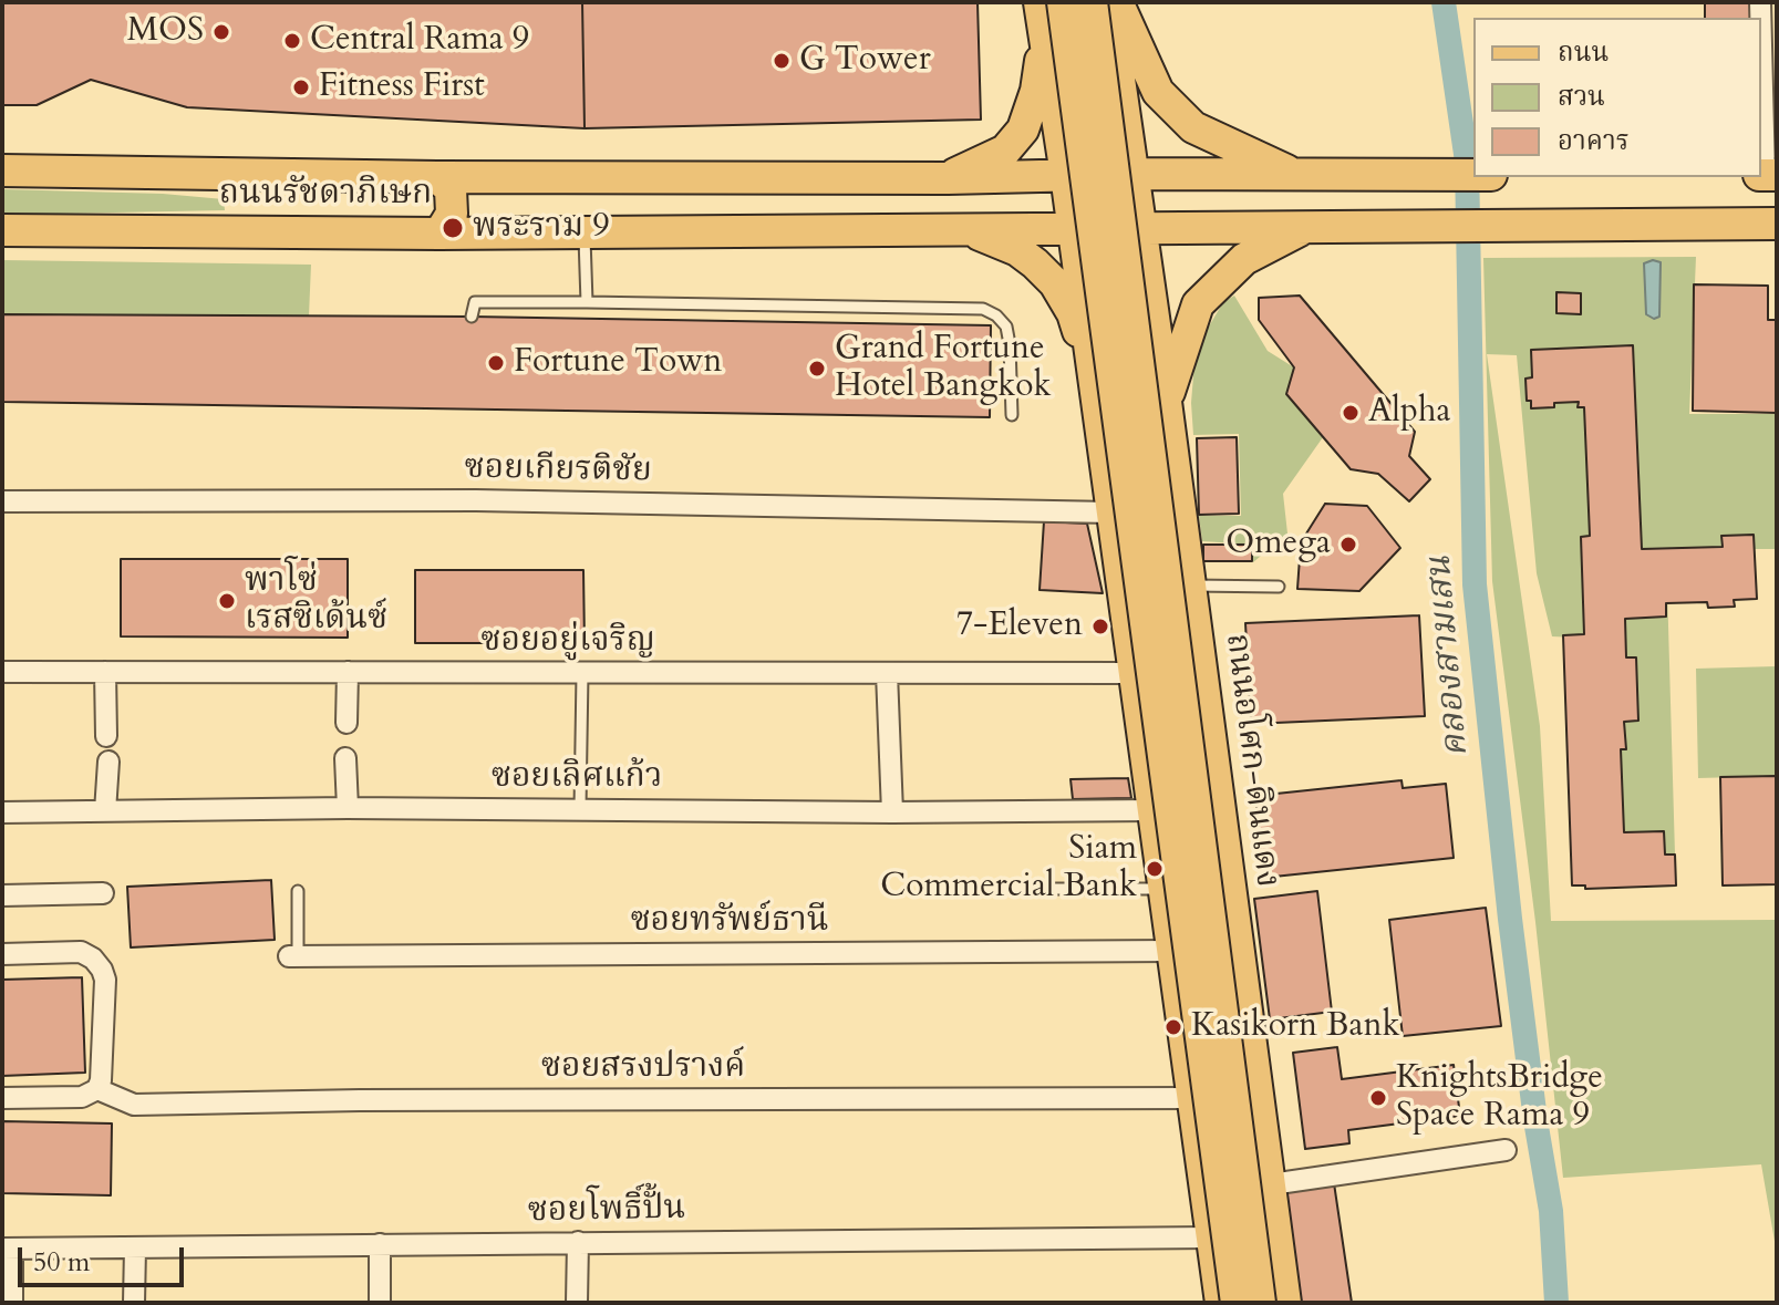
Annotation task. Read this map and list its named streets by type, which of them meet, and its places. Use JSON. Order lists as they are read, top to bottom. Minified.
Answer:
{"streets":{"main road":["ถนนรัชดาภิเษก","ถนนอโศก-ดินแดง"],"street":["ซอยเกียรติชัย","ซอยอยู่เจริญ","ซอยเลิศแก้ว","ซอยทรัพย์ธานี","ซอยสรงปรางค์","ซอยโพธิ์ปั้น"]},"water":["คลองสามเสน"],"places":["MOS","Central Rama 9","G Tower","Fitness First","พระราม 9","Fortune Town","Grand Fortune Hotel Bangkok","Alpha","Omega","พาโซ่ เรสซิเด้นซ์","7-Eleven","Siam Commercial Bank","Kasikorn Bank","KnightsBridge Space Rama 9"],"legend":["ถนน","สวน","อาคาร"],"scale_bar":"50 m"}
